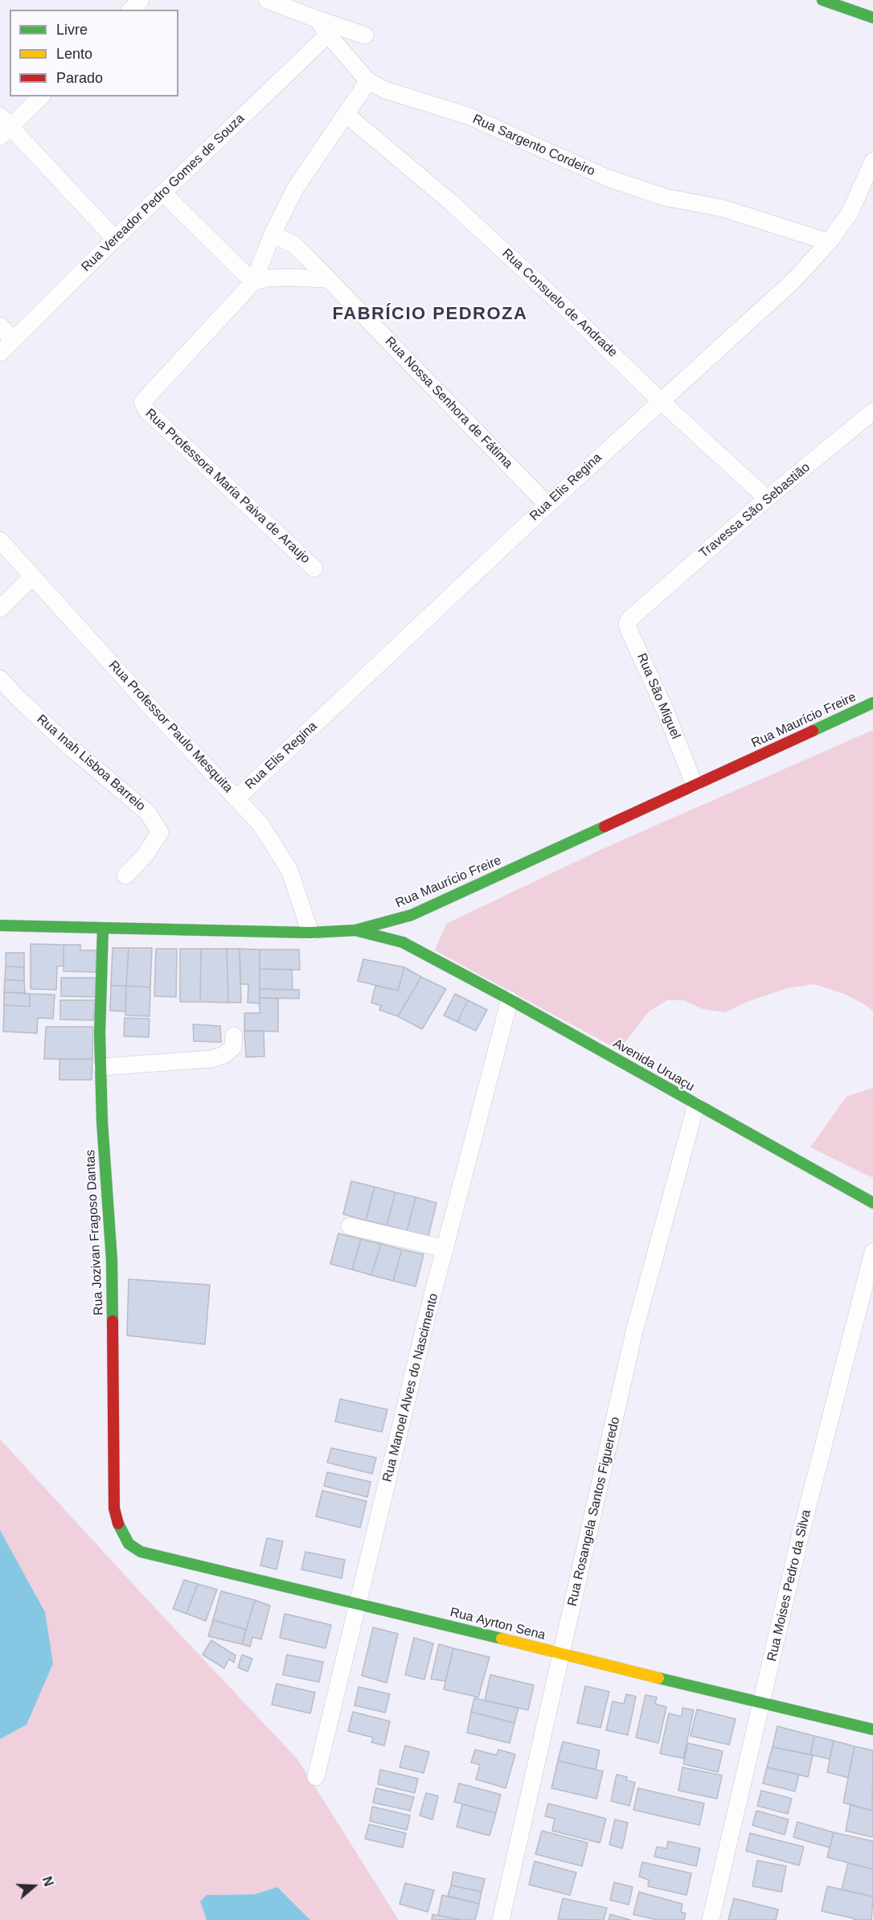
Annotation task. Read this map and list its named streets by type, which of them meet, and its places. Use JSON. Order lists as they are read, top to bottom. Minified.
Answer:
{"streets":{"street":["Rua Sargento Cordeiro","Rua Vereador Pedro Gomes de Souza","Rua Consuelo de Andrade","Rua Nossa Senhora de Fátima","Rua Professora Maria Paiva de Araujo","Rua Elis Regina","Travessa São Sebastião","Rua São Miguel","Rua Maurício Freire","Rua Professor Paulo Mesquita","Rua Inah Lisboa Barreio","Avenida Uruaçu","Rua Jozivan Fragoso Dantas","Rua Manoel Alves do Nascimento","Rua Rosangela Santos Figueredo","Rua Moises Pedro da Silva","Rua Ayrton Sena"]},"crossings":[["Rua Sargento Cordeiro","Rua Vereador Pedro Gomes de Souza"],["Rua Sargento Cordeiro","Rua Elis Regina"],["Rua Consuelo de Andrade","Rua Elis Regina"],["Rua Consuelo de Andrade","Travessa São Sebastião"],["Rua Nossa Senhora de Fátima","Rua Elis Regina"],["Rua Elis Regina","Rua Professor Paulo Mesquita"],["Travessa São Sebastião","Rua São Miguel"],["Rua São Miguel","Rua Maurício Freire"],["Rua Maurício Freire","Rua Professor Paulo Mesquita"],["Rua Maurício Freire","Avenida Uruaçu"],["Rua Maurício Freire","Rua Jozivan Fragoso Dantas"],["Avenida Uruaçu","Rua Manoel Alves do Nascimento"],["Avenida Uruaçu","Rua Rosangela Santos Figueredo"],["Rua Jozivan Fragoso Dantas","Rua Ayrton Sena"],["Rua Manoel Alves do Nascimento","Rua Ayrton Sena"],["Rua Rosangela Santos Figueredo","Rua Ayrton Sena"],["Rua Moises Pedro da Silva","Rua Ayrton Sena"]],"districts":["FABRÍCIO PEDROZA"],"legend":["Livre","Lento","Parado"],"north":"right"}
